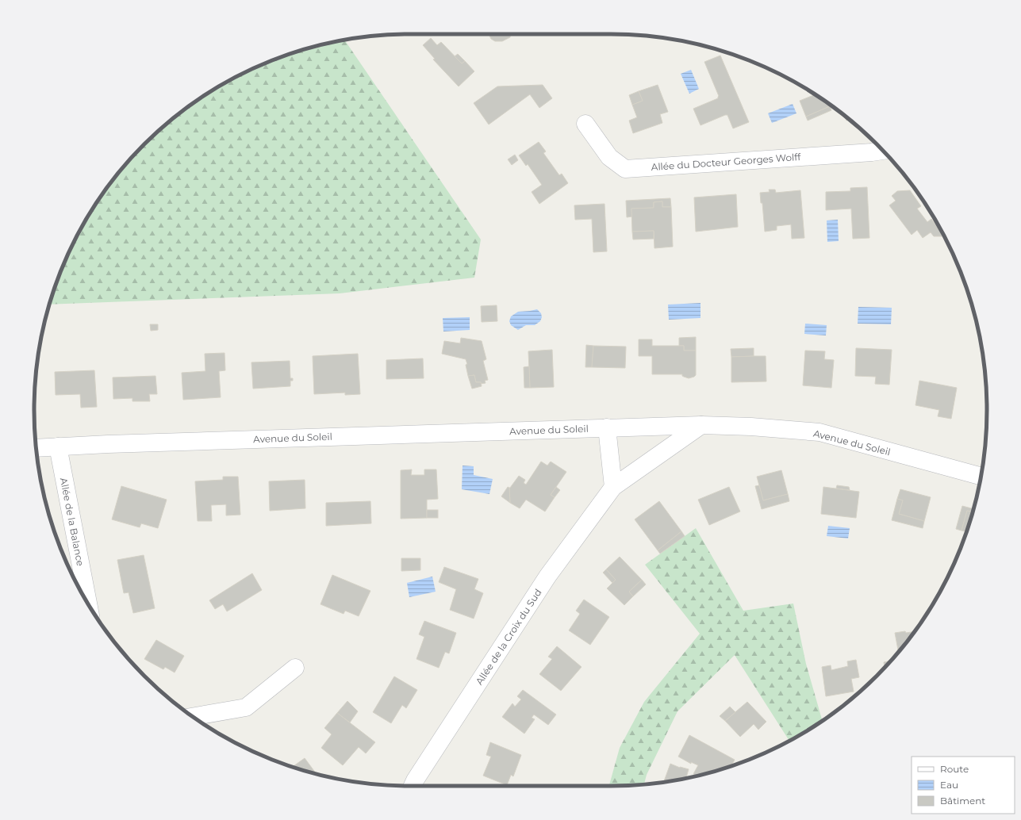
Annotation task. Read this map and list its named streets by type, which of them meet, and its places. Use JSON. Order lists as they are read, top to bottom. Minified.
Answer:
{"streets":{"street":["Allée du Docteur Georges Wolff","Avenue du Soleil","Allée de la Balance","Allée de la Croix du Sud"]},"crossings":[["Avenue du Soleil","Allée de la Balance"],["Avenue du Soleil","Allée de la Croix du Sud"]],"legend":["Route","Eau","Bâtiment"]}
